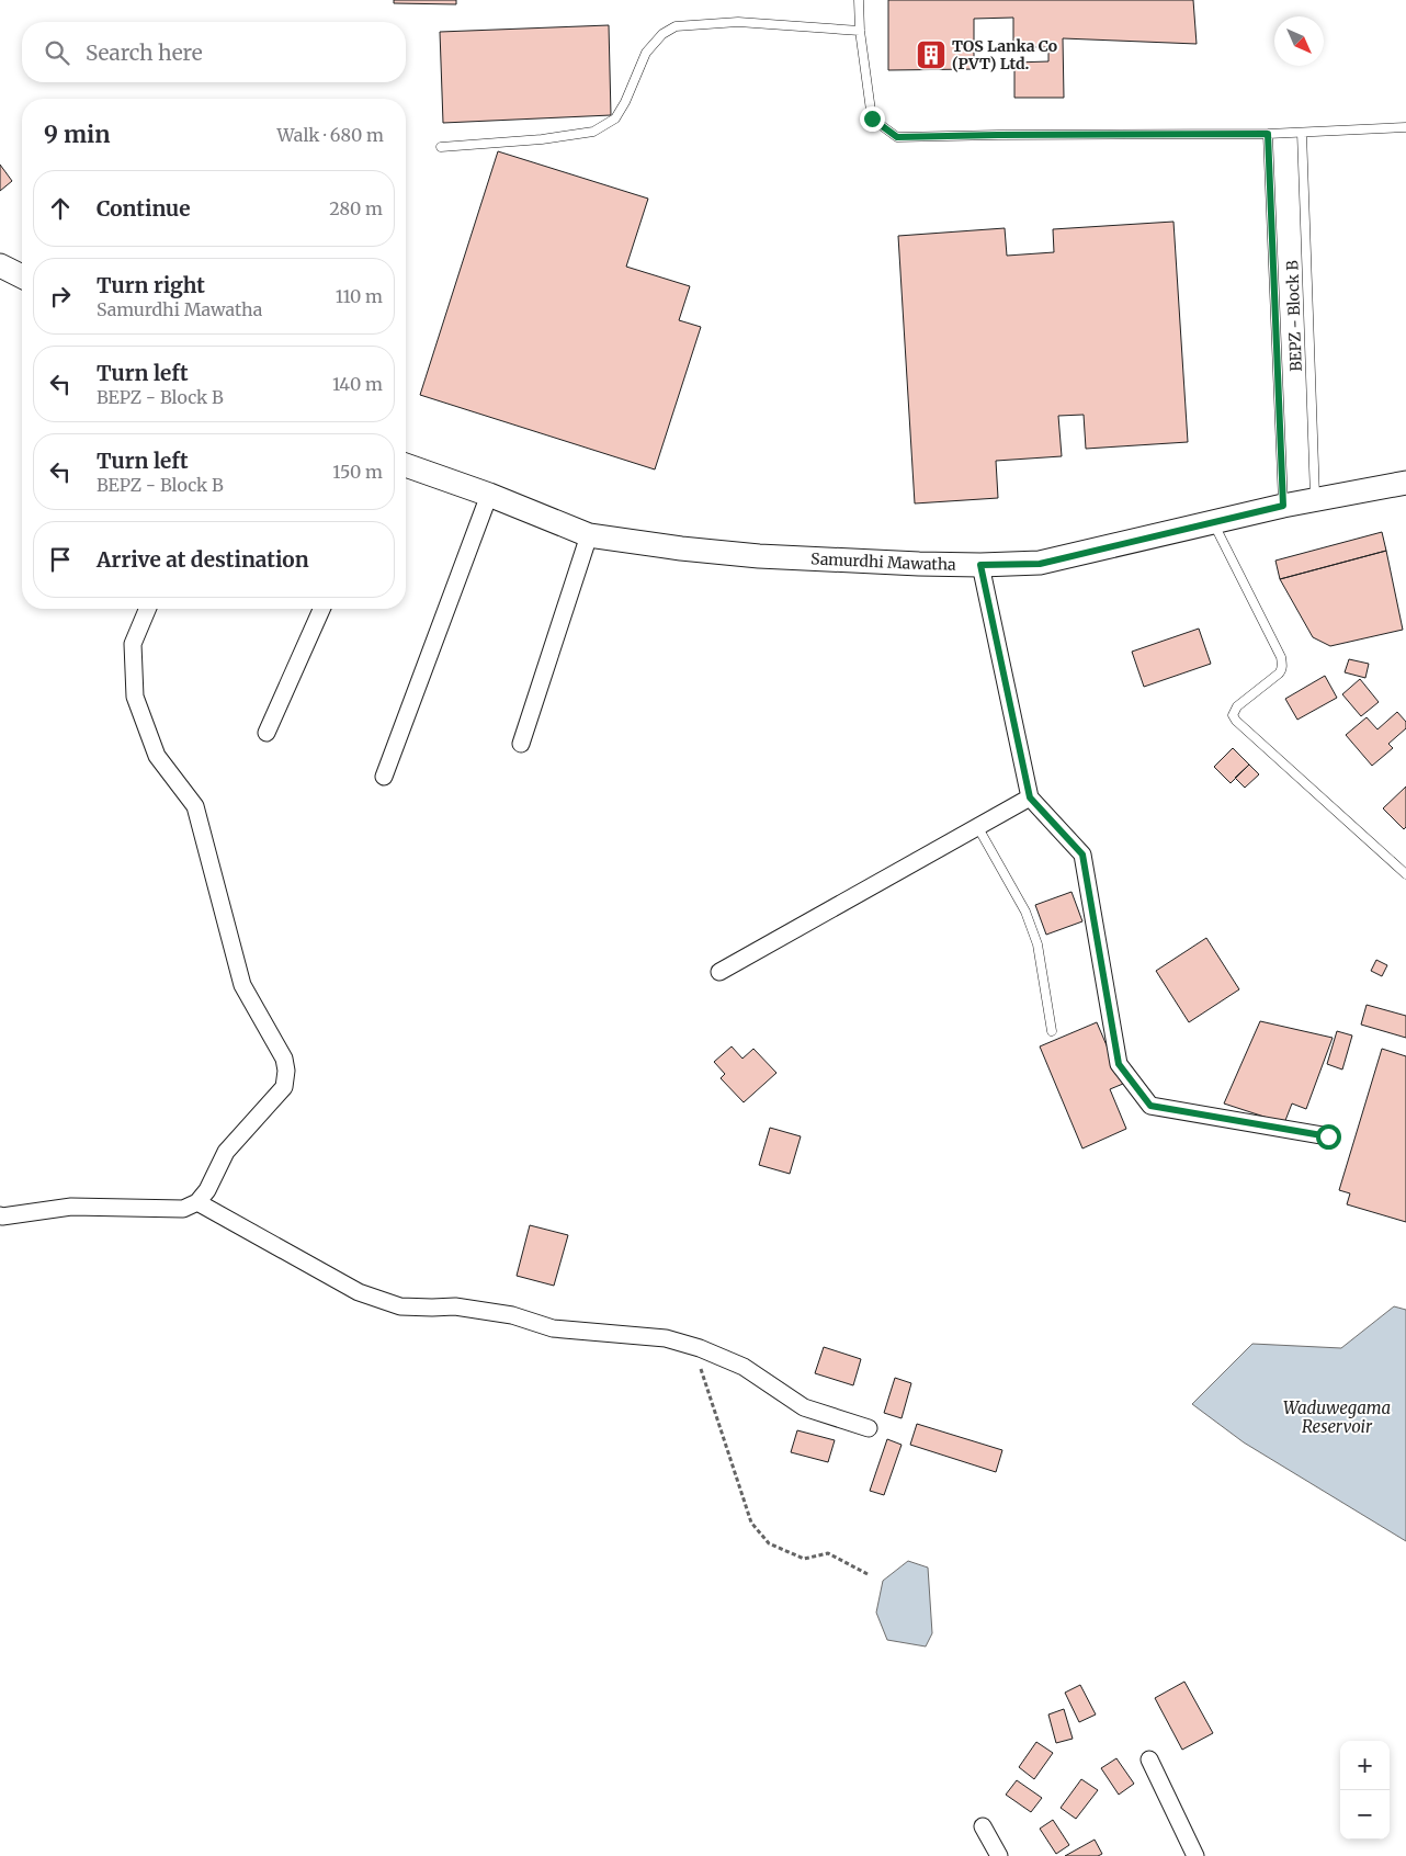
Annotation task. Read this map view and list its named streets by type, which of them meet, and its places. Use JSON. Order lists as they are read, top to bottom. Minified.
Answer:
{"streets":{"main road":["Samurdhi Mawatha"],"lane":["BEPZ - Block B"]},"crossings":[["BEPZ - Block B","Samurdhi Mawatha"]],"water":["Waduwegama Reservoir"],"places":{"building":["TOS Lanka Co (PVT) Ltd."]},"north":"bottom right","page":{"search":"Search here","heading":["9 min","Walk · 680 m"],"list":[["Continue","280 m"],["Turn right","Samurdhi Mawatha","110 m"],["Turn left","BEPZ - Block B","140 m"],["Turn left","BEPZ - Block B","150 m"],"Arrive at destination"],"map_buttons":["+","−"]}}
